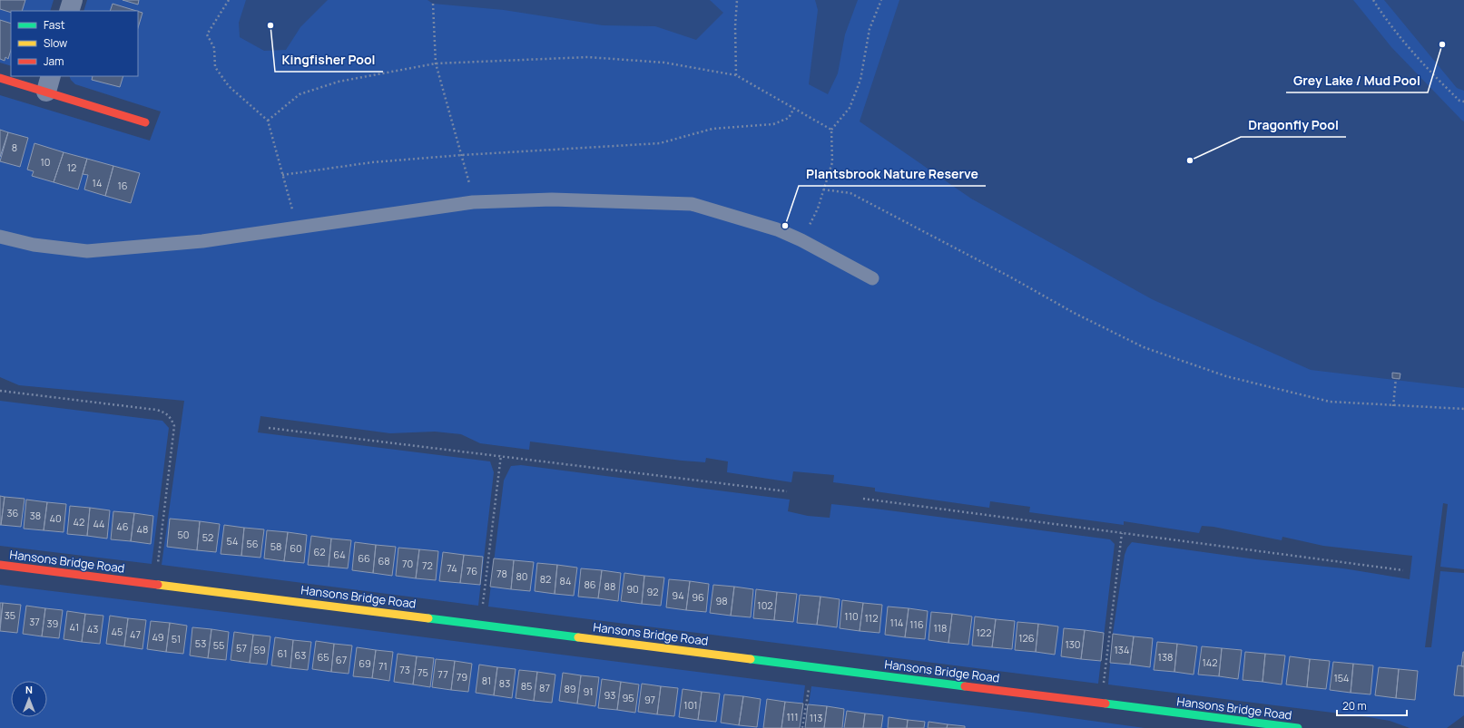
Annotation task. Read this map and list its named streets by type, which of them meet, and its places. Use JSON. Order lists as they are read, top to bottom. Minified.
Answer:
{"streets":{"street":["Hansons Bridge Road"]},"places":["Kingfisher Pool","Grey Lake / Mud Pool","Dragonfly Pool","Plantsbrook Nature Reserve"],"house_numbers":["8","10","12","14","16","36","38","40","42","44","46","48","50","52","54","56","58","60","62","64","66","68","70","72","74","76","78","80","82","84","86","88","90","92","94","96","98","102","35","110","112","37","114","39","116","41","118","43","45","122","47","49","126","51","53","130","55","57","59","134","61","63","65","138","67","142","69","71","73","75","77","79","154","81","83","85","87","89","91","93","95","97","101","111","113"],"legend":["Fast","Slow","Jam"],"scale_bar":"20 m","north":"top"}
